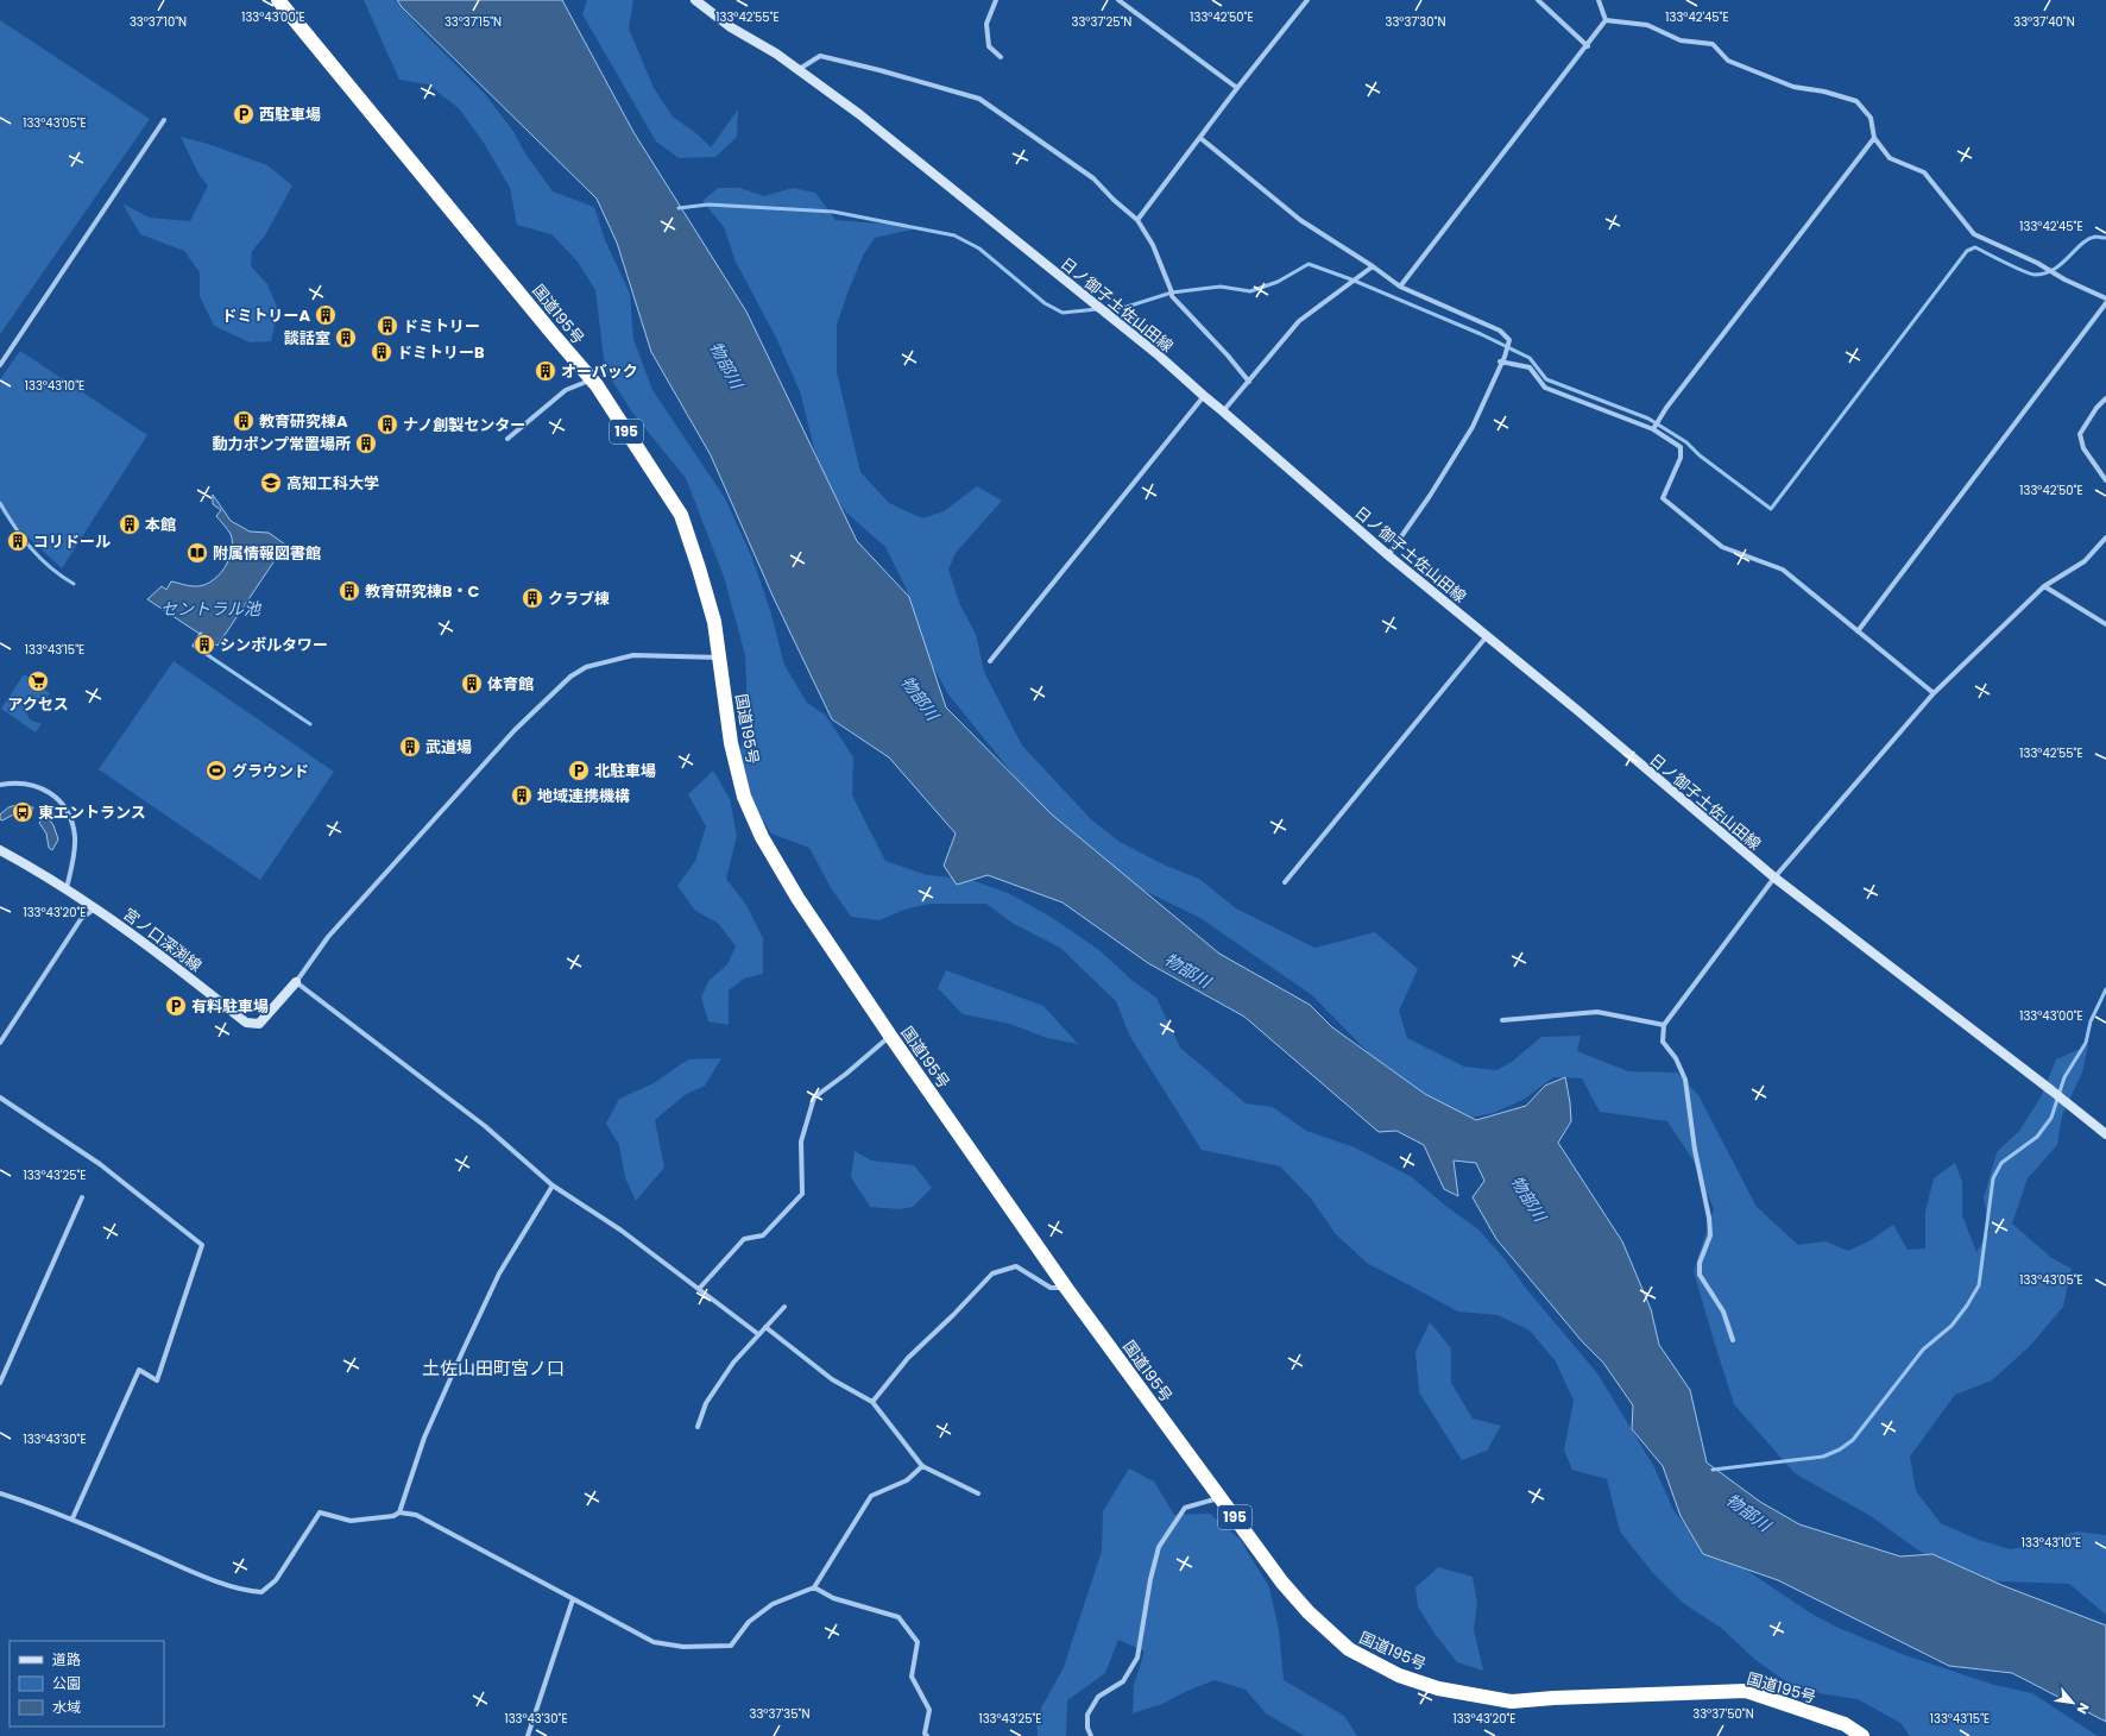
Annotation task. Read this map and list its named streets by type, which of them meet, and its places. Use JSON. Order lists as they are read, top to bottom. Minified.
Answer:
{"streets":{"highway":["国道195号","195"],"main road":["日ノ御子土佐山田線","宮ノ口深渕線"]},"districts":["土佐山田町宮ノ口"],"water":["物部川","セントラル池"],"places":{"parking":["西駐車場","北駐車場","有料駐車場"],"building":["ドミトリーA","ドミトリー","談話室","ドミトリーB","オーバック","教育研究棟A","ナノ創製センター","動力ポンプ常置場所","本館","コリドール","教育研究棟B・C","クラブ棟","シンボルタワー","体育館","武道場","地域連携機構"],"school or university":["高知工科大学"],"library":["附属情報図書館"],"supermarket":["アクセス"],"sports":["グラウンド"],"bus stop":["東エントランス"]},"legend":["道路","公園","水域"],"north":"bottom right","coordinates":["133°43'00\"E","133°42'55\"E","133°42'50\"E","133°42'45\"E","33°37'10\"N","33°37'15\"N","33°37'25\"N","33°37'30\"N","33°37'40\"N","133°43'05\"E","133°43'10\"E","133°43'15\"E","133°43'20\"E","133°43'25\"E","133°43'30\"E","33°37'35\"N","33°37'50\"N"]}
